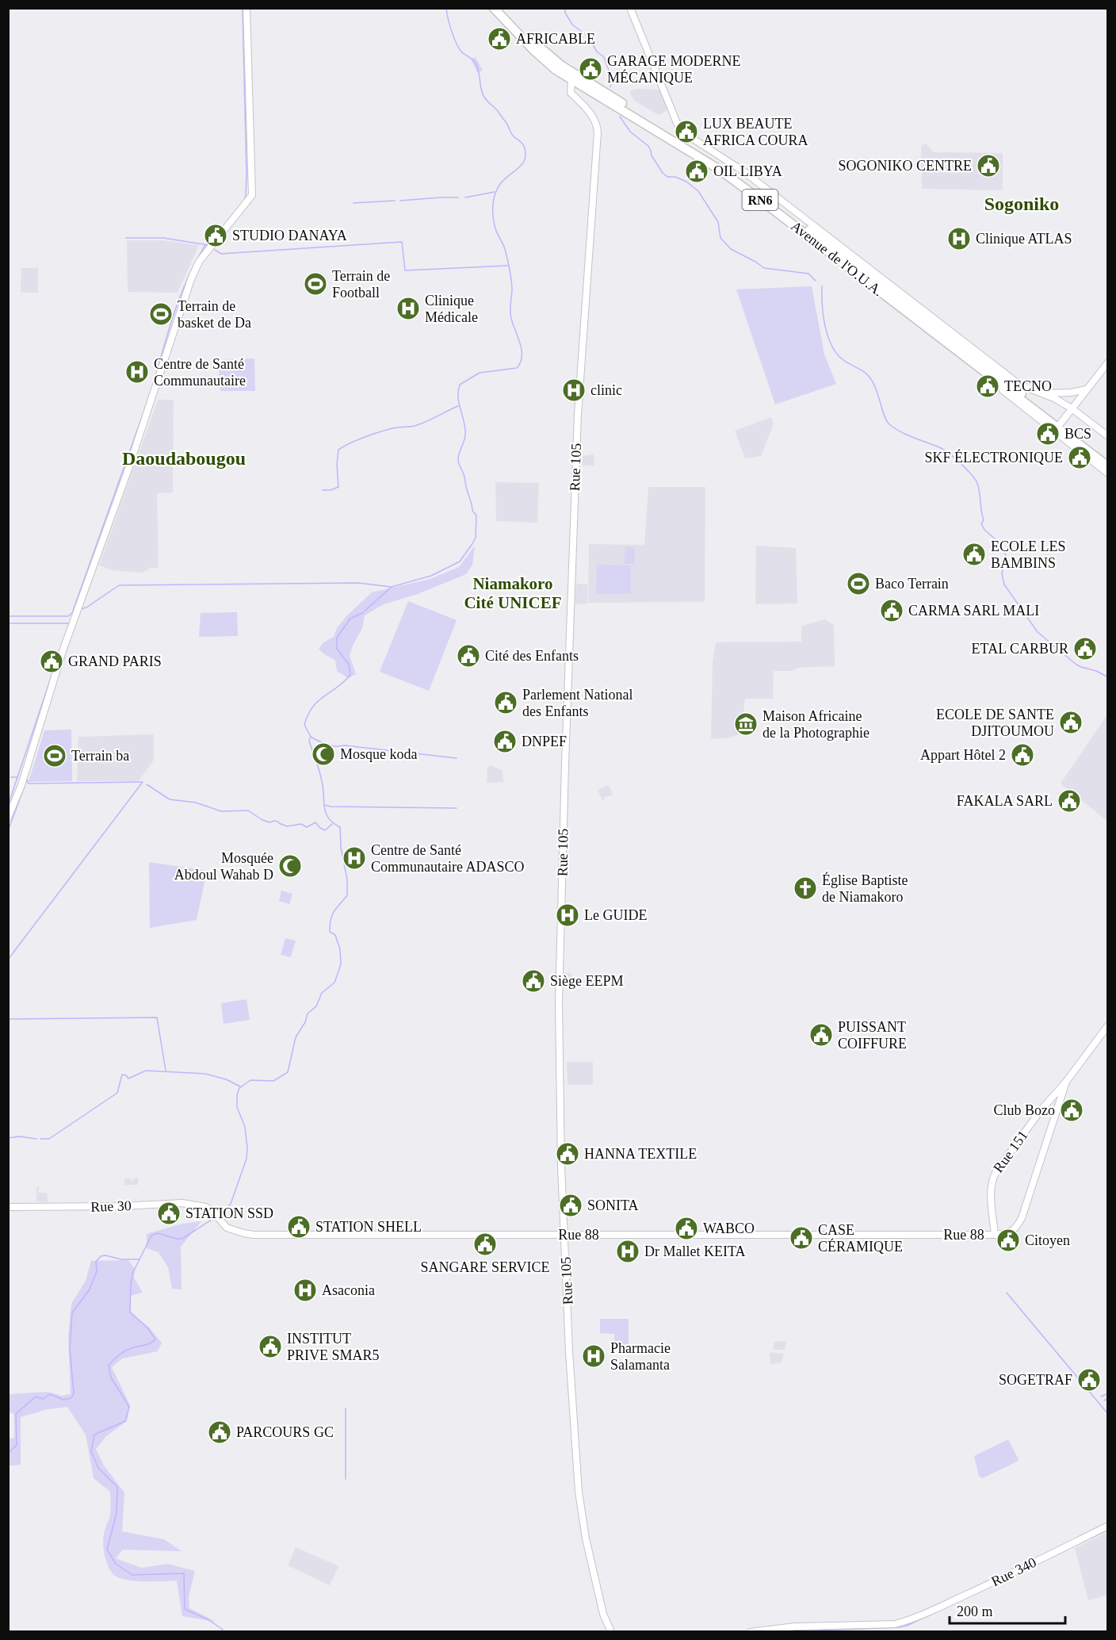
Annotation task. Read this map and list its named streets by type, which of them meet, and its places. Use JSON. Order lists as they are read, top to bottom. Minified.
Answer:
{"streets":{"highway":["RN6","Avenue de l'O.U.A."],"street":["Rue 105","Rue 151","Rue 30","Rue 88","Rue 340"]},"crossings":[["Avenue de l'O.U.A.","Rue 105"],["Rue 105","Rue 88"],["Rue 151","Rue 88"],["Rue 30","Rue 88"]],"districts":["Sogoniko","Daoudabougou","Niamakoro Cité UNICEF"],"places":{"public building":["AFRICABLE","GARAGE MODERNE MÉCANIQUE","LUX BEAUTE AFRICA COURA","SOGONIKO CENTRE","OIL LIBYA","STUDIO DANAYA","TECNO","BCS","SKF ÉLECTRONIQUE","ECOLE LES BAMBINS","CARMA SARL MALI","ETAL CARBUR","Cité des Enfants","GRAND PARIS","Parlement National des Enfants","ECOLE DE SANTE DJITOUMOU","DNPEF","Appart Hôtel 2","FAKALA SARL","Siège EEPM","PUISSANT COIFFURE","Club Bozo","HANNA TEXTILE","SONITA","STATION SSD","STATION SHELL","WABCO","CASE CÉRAMIQUE","Citoyen","SANGARE SERVICE","INSTITUT PRIVE SMAR5","SOGETRAF","PARCOURS GC"],"hospital":["Clinique ATLAS","Clinique Médicale","Centre de Santé Communautaire","clinic","Centre de Santé Communautaire ADASCO","Le GUIDE","Dr Mallet KEITA","Asaconia","Pharmacie Salamanta"],"sports":["Terrain de Football","Terrain de basket de Da","Baco Terrain","Terrain ba"],"museum":["Maison Africaine de la Photographie"],"mosque":["Mosque koda","Mosquée Abdoul Wahab D"],"church":["Église Baptiste de Niamakoro"]},"scale_bar":"200 m"}
